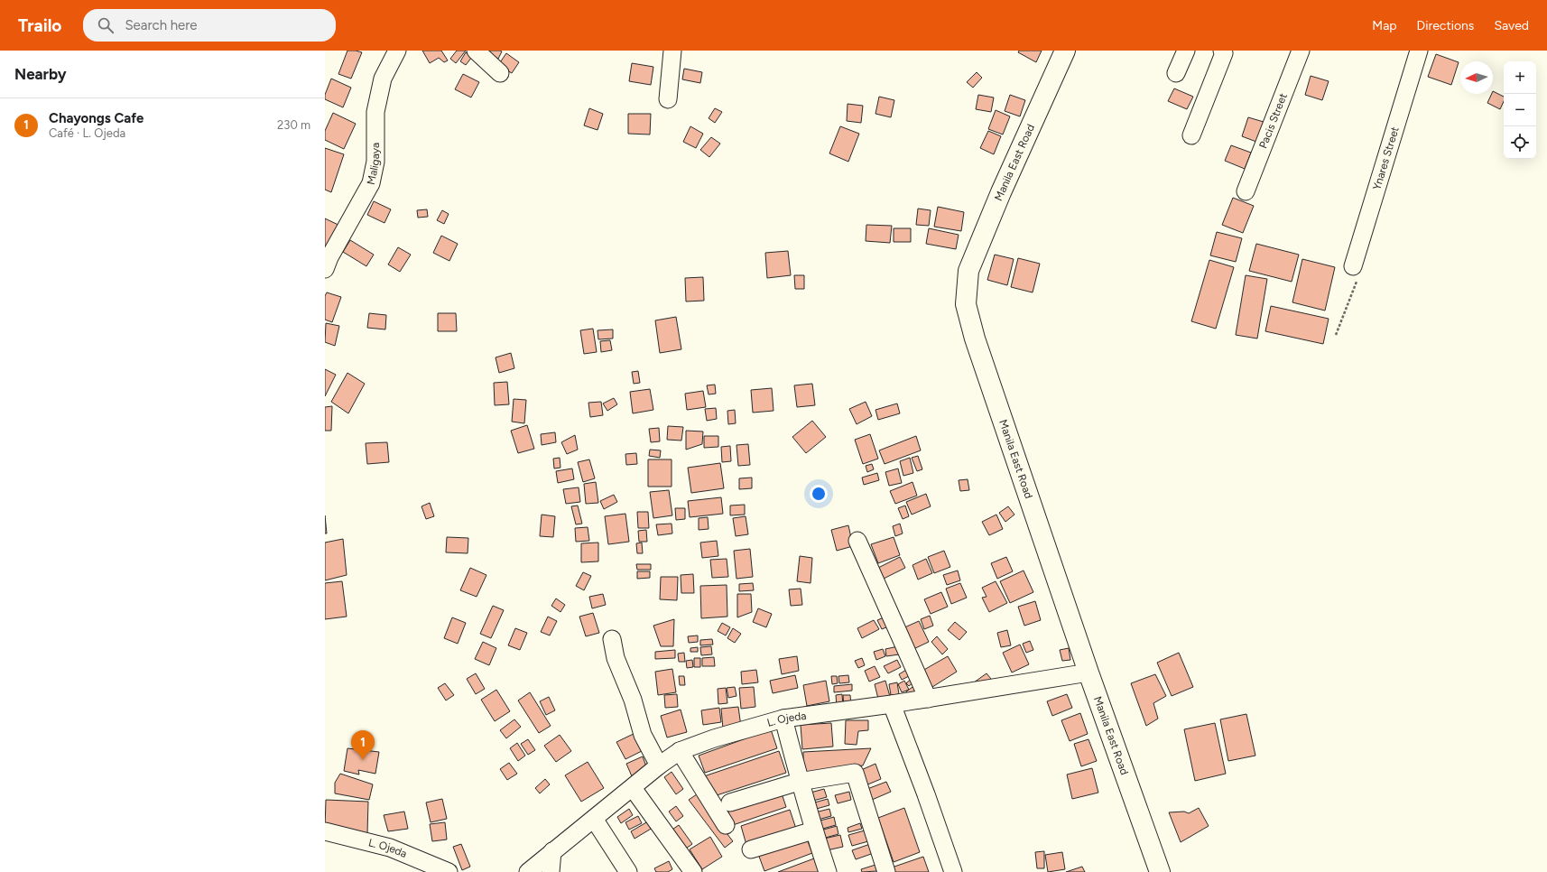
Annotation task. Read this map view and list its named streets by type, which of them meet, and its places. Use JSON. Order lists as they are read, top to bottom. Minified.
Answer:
{"streets":{"main road":["Manila East Road"],"street":["Pacis Street","Ynares Street","Maligaya","L. Ojeda"]},"crossings":[["Manila East Road","L. Ojeda"]],"north":"left","page":{"header":"Trailo","search":"Search here","nav":["Map","Directions","Saved"],"heading":"Nearby","map_buttons":["+","−"],"list":[{"mark":"1","name":"Chayongs Cafe","note":"Café · L. Ojeda","value":"230 m"}],"pins":"1"}}
